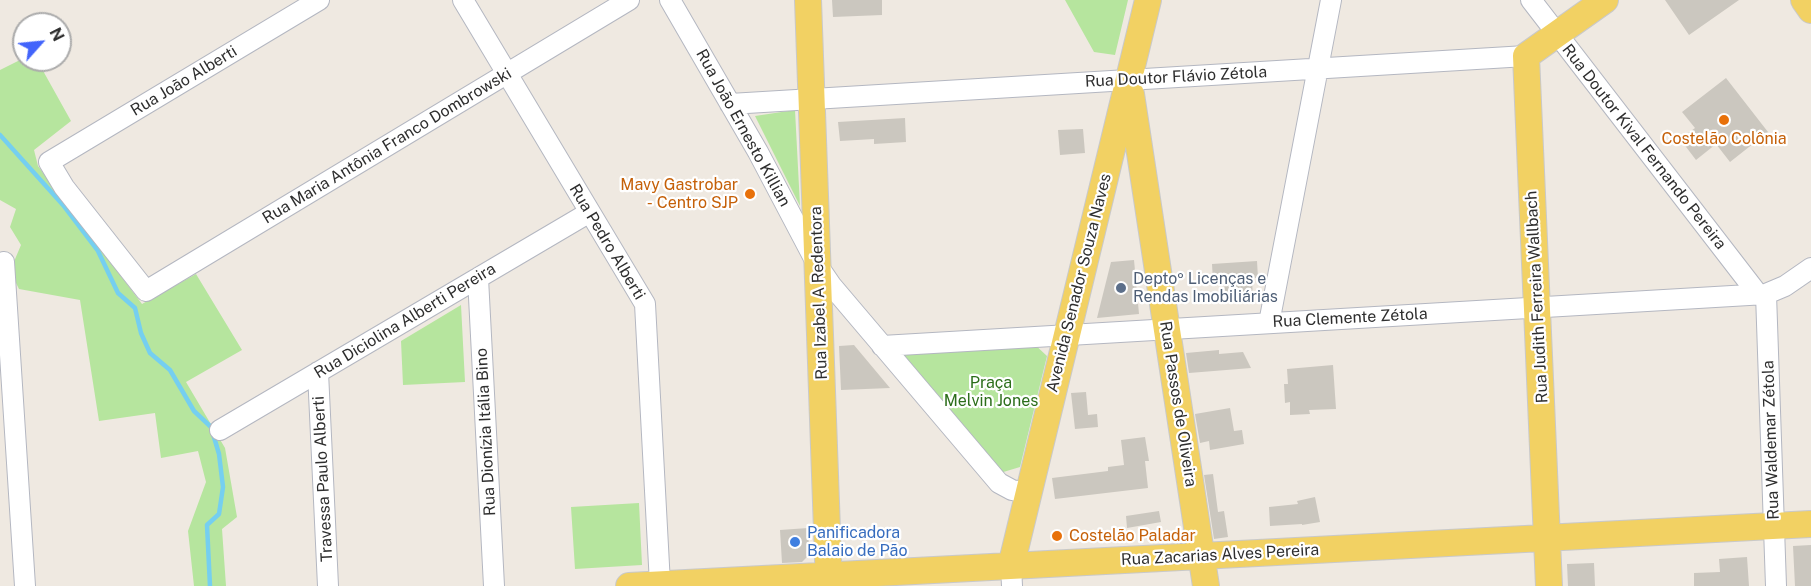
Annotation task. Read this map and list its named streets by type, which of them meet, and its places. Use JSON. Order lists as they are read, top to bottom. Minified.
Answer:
{"streets":{"main road":["Avenida Senador Souza Naves","Rua Izabel A Redentora","Rua Judith Ferreira Wallbach","Rua Passos de Oliveira","Rua Zacarias Alves Pereira"],"street":["Rua Doutor Flávio Zétola","Rua João Alberti","Rua João Ernesto Killian","Rua Maria Antônia Franco Dombrowski","Rua Doutor Kival Fernando Pereira","Rua Pedro Alberti","Rua Clemente Zétola","Rua Diciolina Alberti Pereira","Rua Dionízia Itália Bino","Rua Waldemar Zétola","Travessa Paulo Alberti"]},"crossings":[["Rua Doutor Flávio Zétola","Rua João Ernesto Killian"],["Rua Doutor Flávio Zétola","Avenida Senador Souza Naves"],["Rua Doutor Flávio Zétola","Rua Izabel A Redentora"],["Rua Doutor Flávio Zétola","Rua Judith Ferreira Wallbach"],["Rua Doutor Flávio Zétola","Rua Passos de Oliveira"],["Rua João Alberti","Rua Maria Antônia Franco Dombrowski"],["Rua João Ernesto Killian","Avenida Senador Souza Naves"],["Rua João Ernesto Killian","Rua Izabel A Redentora"],["Rua João Ernesto Killian","Rua Clemente Zétola"],["Rua Maria Antônia Franco Dombrowski","Rua Pedro Alberti"],["Rua Doutor Kival Fernando Pereira","Rua Clemente Zétola"],["Rua Doutor Kival Fernando Pereira","Rua Waldemar Zétola"],["Rua Pedro Alberti","Rua Diciolina Alberti Pereira"],["Rua Pedro Alberti","Rua Zacarias Alves Pereira"],["Avenida Senador Souza Naves","Rua Clemente Zétola"],["Avenida Senador Souza Naves","Rua Passos de Oliveira"],["Avenida Senador Souza Naves","Rua Zacarias Alves Pereira"],["Rua Izabel A Redentora","Rua Zacarias Alves Pereira"],["Rua Judith Ferreira Wallbach","Rua Clemente Zétola"],["Rua Judith Ferreira Wallbach","Rua Zacarias Alves Pereira"],["Rua Clemente Zétola","Rua Passos de Oliveira"],["Rua Clemente Zétola","Rua Waldemar Zétola"],["Rua Diciolina Alberti Pereira","Rua Dionízia Itália Bino"],["Rua Diciolina Alberti Pereira","Travessa Paulo Alberti"],["Rua Passos de Oliveira","Rua Zacarias Alves Pereira"],["Rua Waldemar Zétola","Rua Zacarias Alves Pereira"]],"parks":["Praça Melvin Jones"],"places":["Costelão Colônia","Mavy Gastrobar - Centro SJP","Deptoº Licenças e Rendas Imobiliárias","Costelão Paladar","Panificadora Balaio de Pão"],"north":"top right"}
